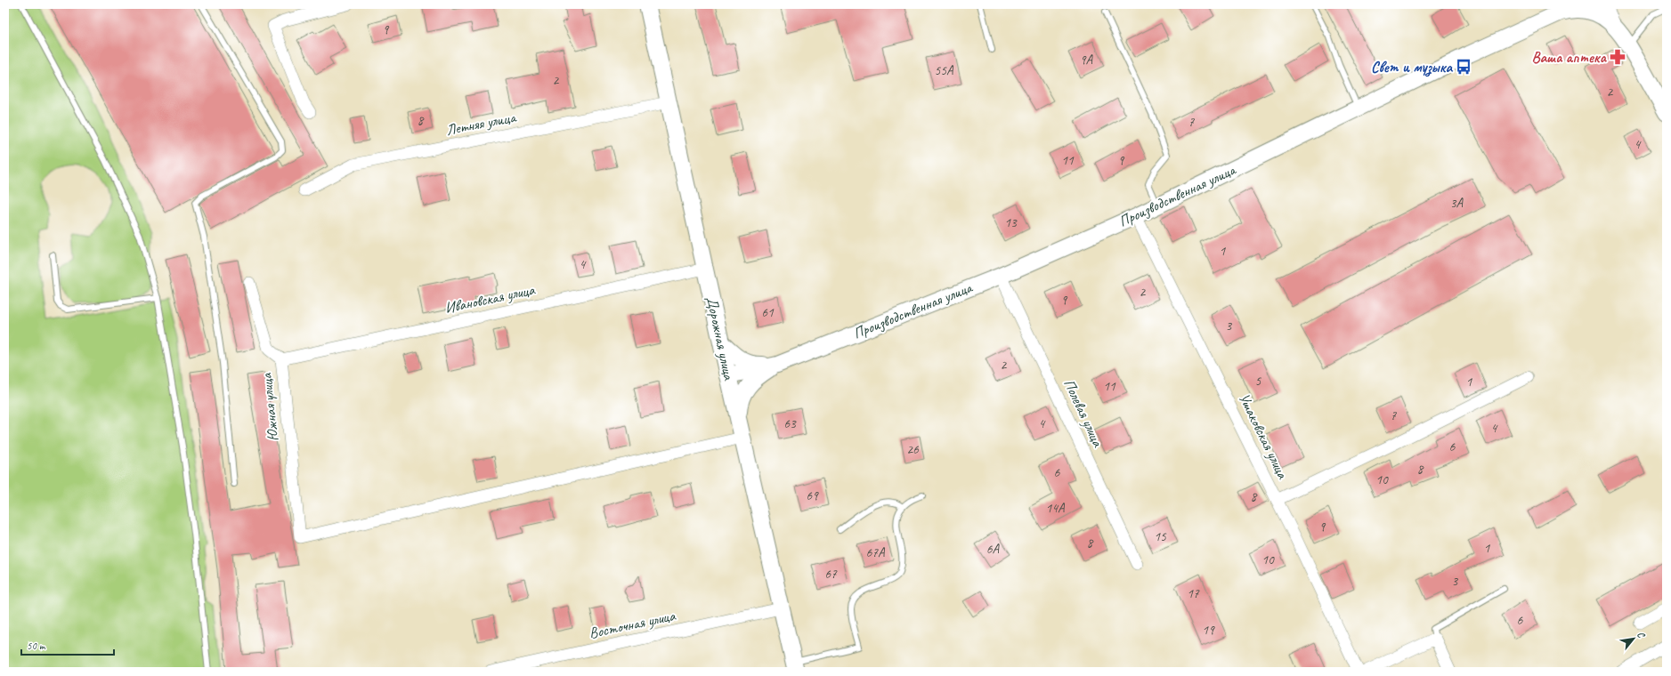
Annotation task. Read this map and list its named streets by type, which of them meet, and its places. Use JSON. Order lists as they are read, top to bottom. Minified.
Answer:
{"streets":{"street":["Летняя улица","Производственная улица","Ивановская улица","Дорожная улица","Южная улица","Полевая улица","Ушаковская улица","Восточная улица"]},"crossings":[["Летняя улица","Дорожная улица"],["Производственная улица","Дорожная улица"],["Производственная улица","Полевая улица"],["Производственная улица","Ушаковская улица"],["Ивановская улица","Дорожная улица"],["Ивановская улица","Южная улица"],["Дорожная улица","Южная улица"],["Дорожная улица","Восточная улица"]],"places":{"pharmacy":["Ваша аптека"],"bus stop":["Свет и музыка"]},"house_numbers":["9","9А","55А","2","2","8","7","4","11","9","3А","13","1","4","2","9","61","3","2","5","1","11","7","63","4","4","6","26","8","6","10","69","8","14А","9","15","8","1","6А","67А","10","67","3","17","6","19"],"scale_bar":"50 m","north":"top right"}
